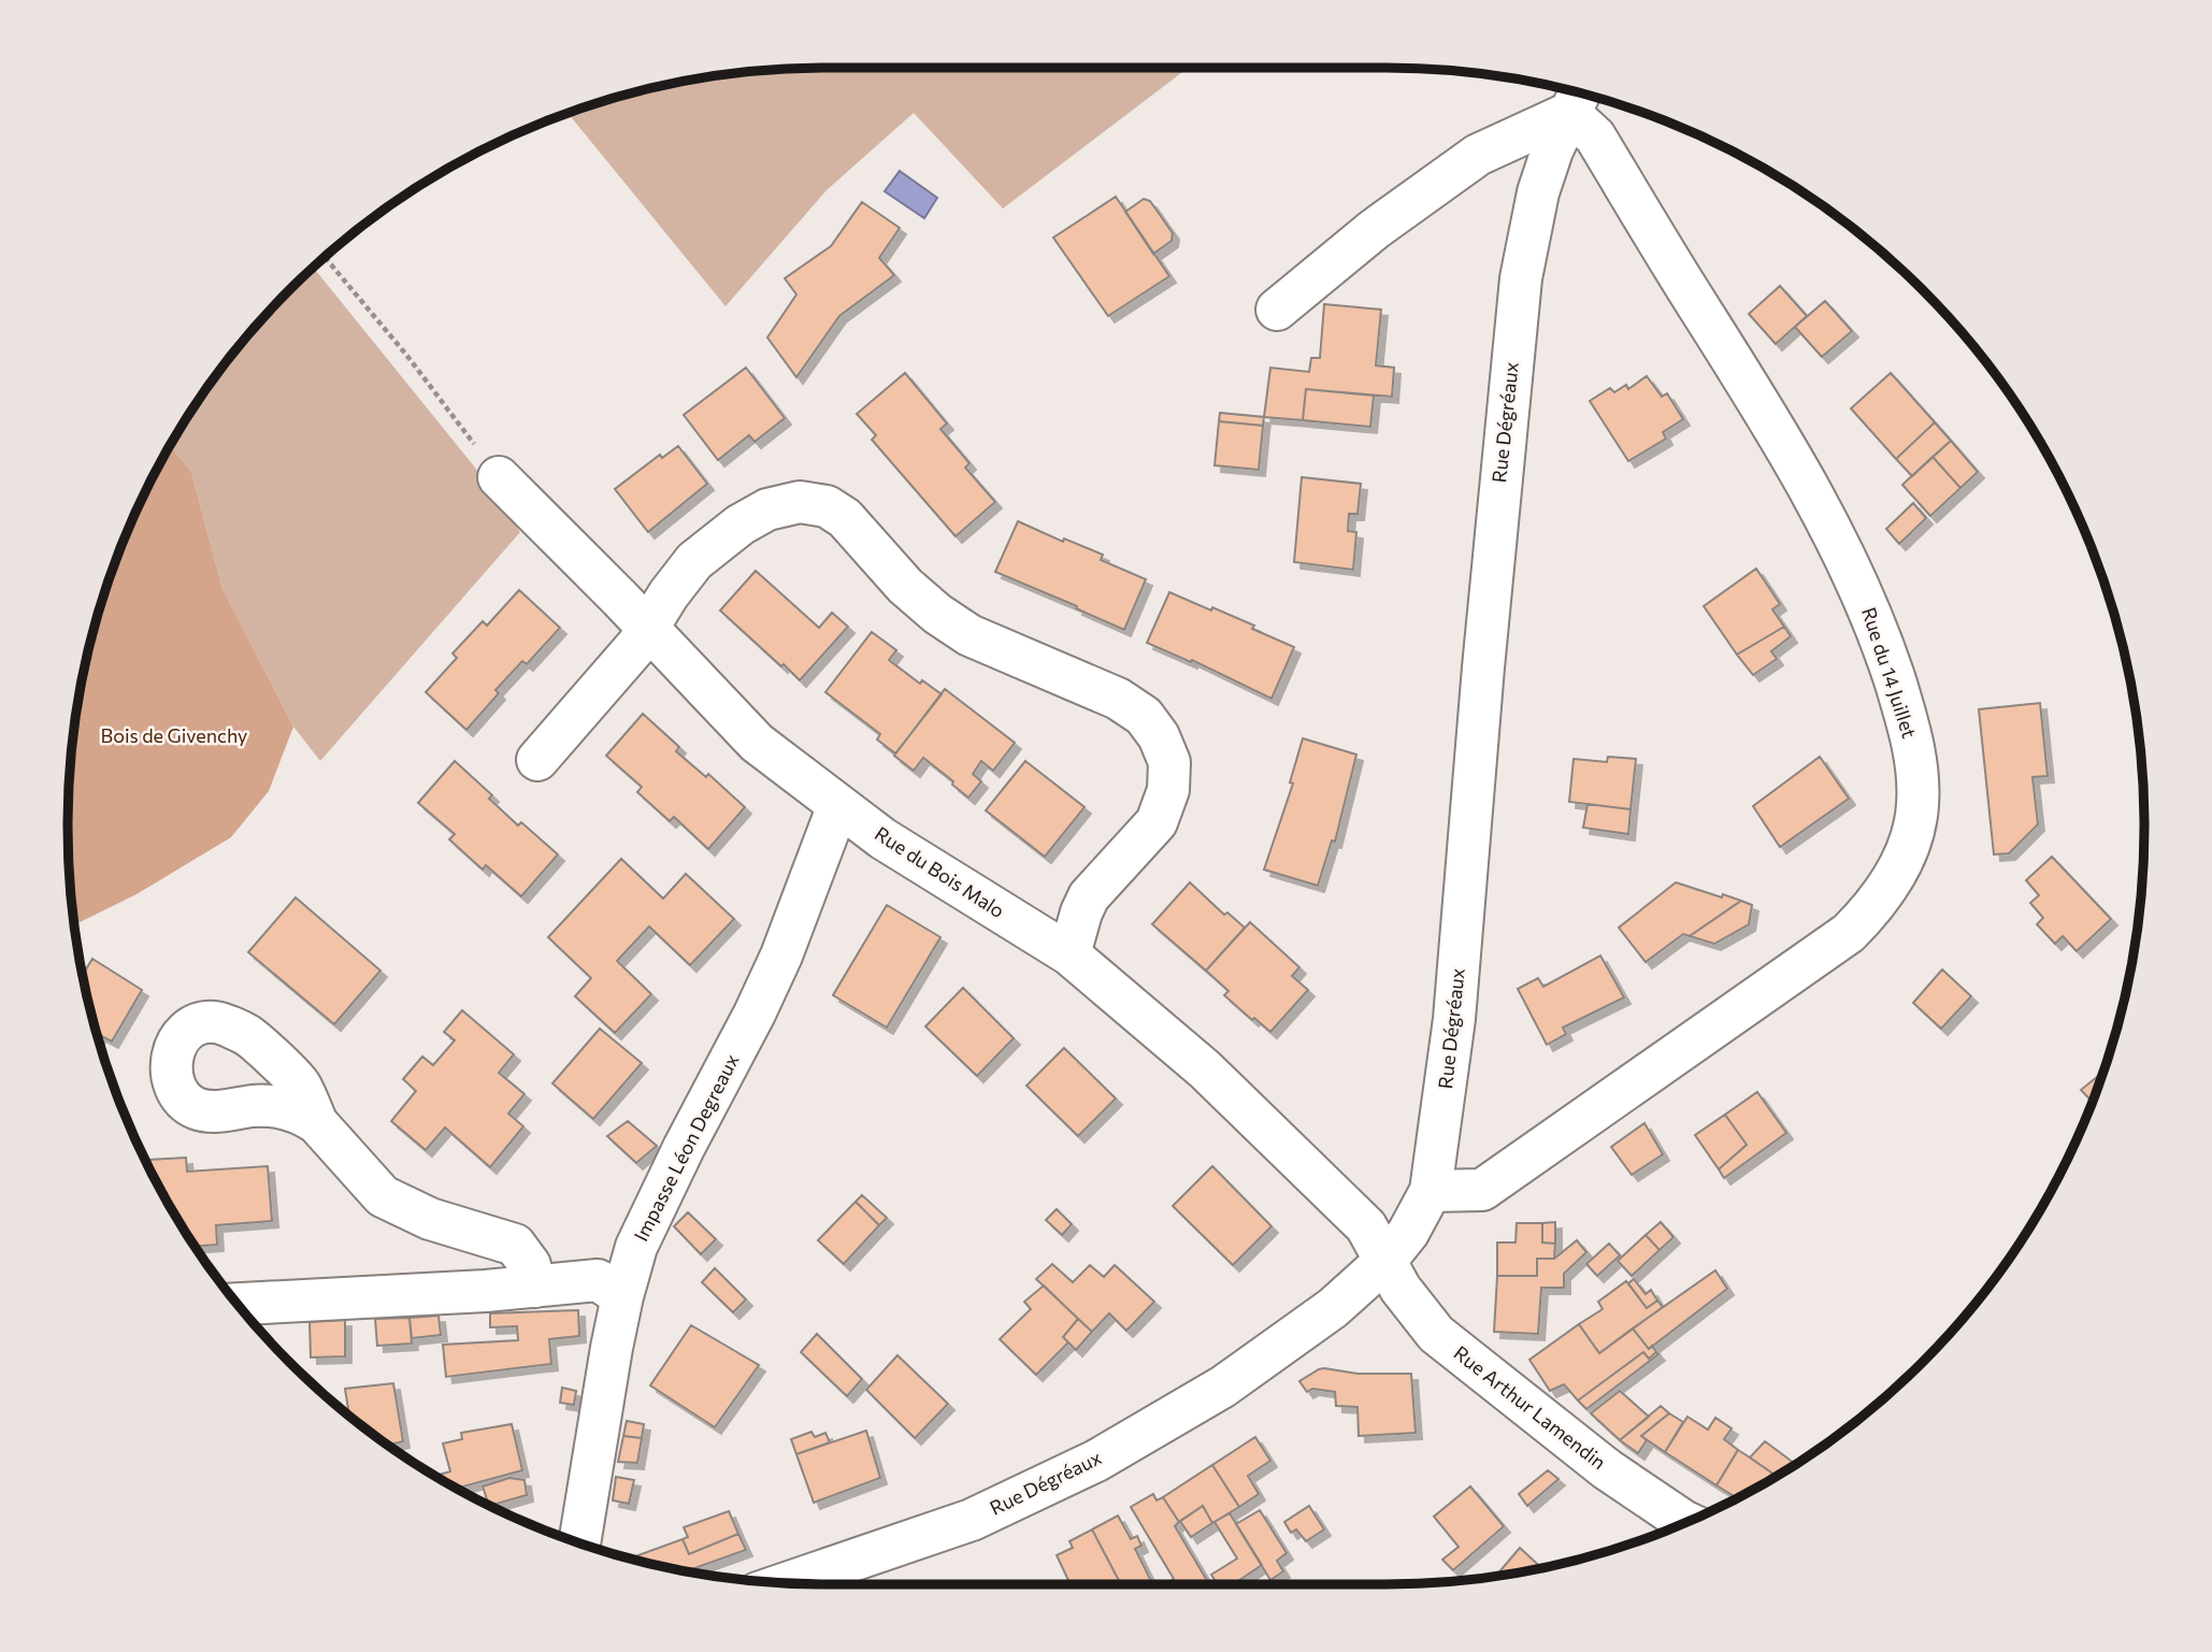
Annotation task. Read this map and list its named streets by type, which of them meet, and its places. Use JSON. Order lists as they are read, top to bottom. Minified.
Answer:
{"streets":{"street":["Rue Dégréaux","Rue du 14 Juillet","Rue du Bois Malo","Impasse Léon Degreaux","Rue Arthur Lamendin"]},"crossings":[["Rue Dégréaux","Rue du 14 Juillet"],["Rue Dégréaux","Rue du Bois Malo"],["Rue Dégréaux","Rue Arthur Lamendin"],["Rue du Bois Malo","Impasse Léon Degreaux"],["Rue du Bois Malo","Rue Arthur Lamendin"]],"parks":["Bois de Givenchy"]}
